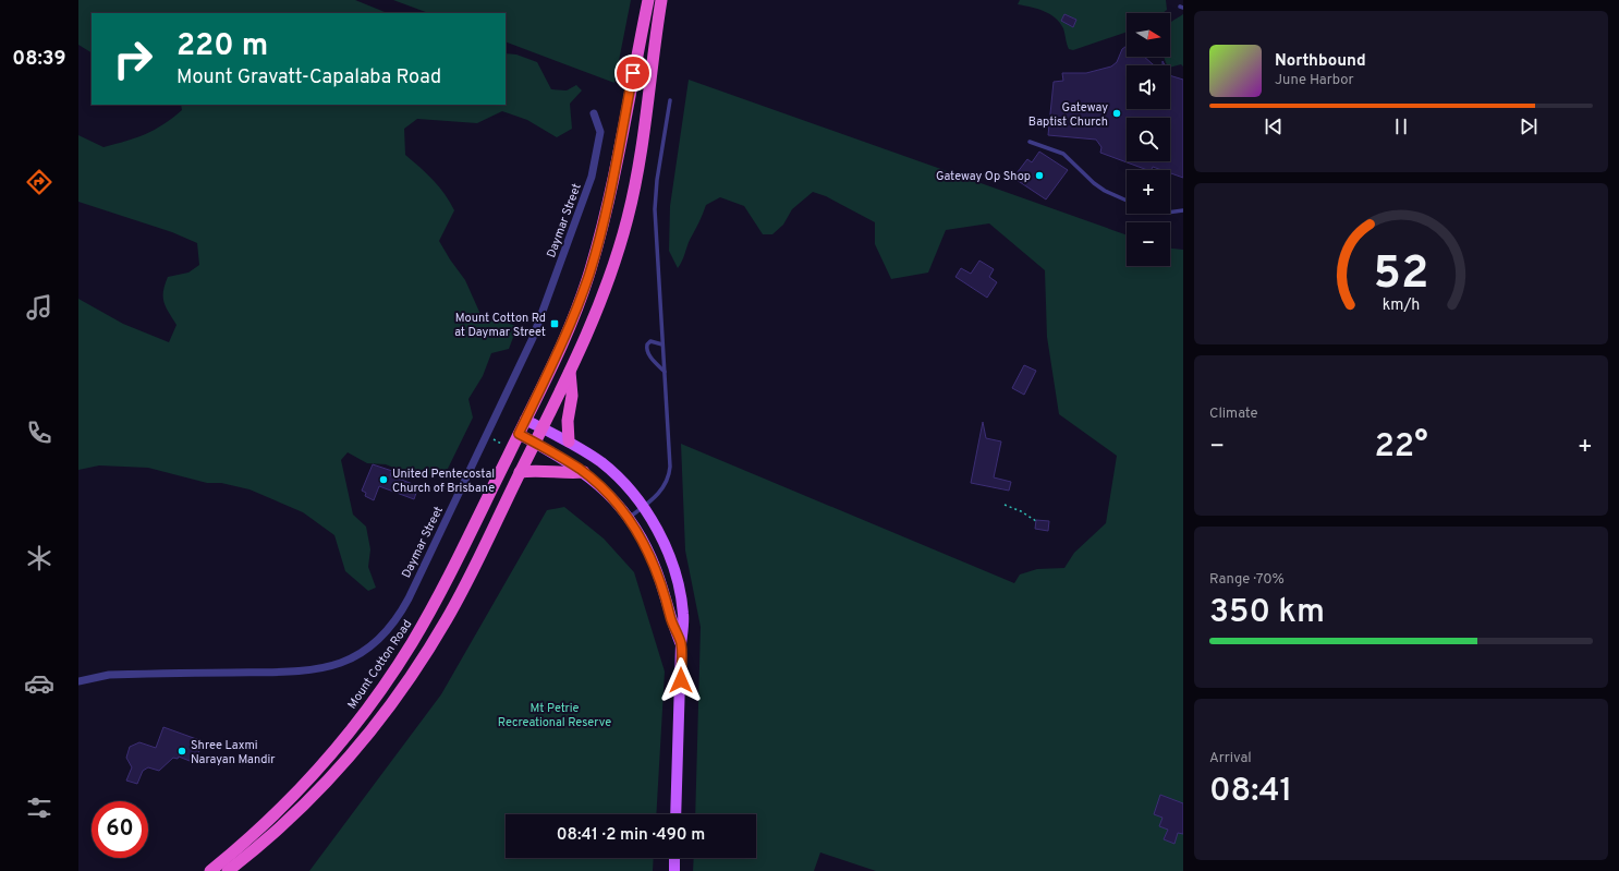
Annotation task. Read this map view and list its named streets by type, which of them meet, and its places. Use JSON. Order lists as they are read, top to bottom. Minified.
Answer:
{"streets":{"highway":["Mount Cotton Road"],"street":["Daymar Street"]},"parks":["Mt Petrie Recreational Reserve"],"places":{"other":["Gateway Baptist Church","Gateway Op Shop","United Pentecostal Church of Brisbane","Shree Laxmi Narayan Mandir"],"transit":["Mount Cotton Rd at Daymar Street"]},"north":"right","page":{"tabs":"08:39","map_buttons":["+","−"],"turn":["220 m","Mount Gravatt-Capalaba Road"],"song":["Northbound","June Harbor"],"tile":["Climate",["Range · 70%","350 km"],["Arrival","08:41"]],"heat":["−","22°","+"],"limit":"60","trip":"08:41 · 2 min · 490 m","gauge":["52","km/h"]}}
